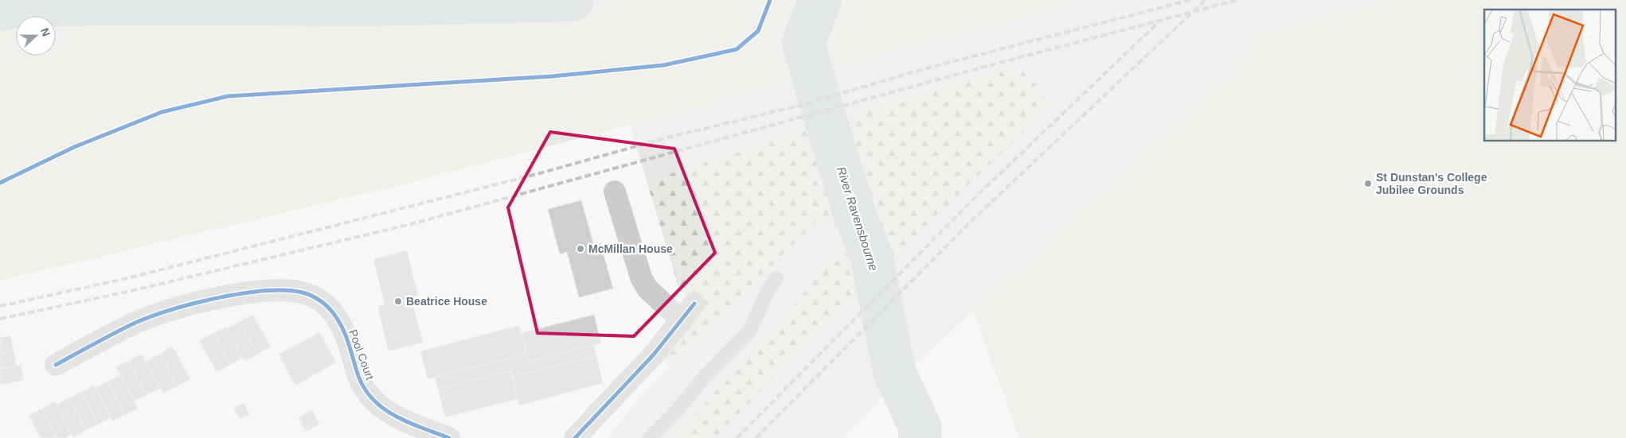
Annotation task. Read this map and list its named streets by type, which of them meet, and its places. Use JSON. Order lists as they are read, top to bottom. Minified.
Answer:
{"streets":{"street":["Pool Court"]},"water":["River Ravensbourne"],"places":["St Dunstan's College Jubilee Grounds","McMillan House","Beatrice House"],"north":"right"}
